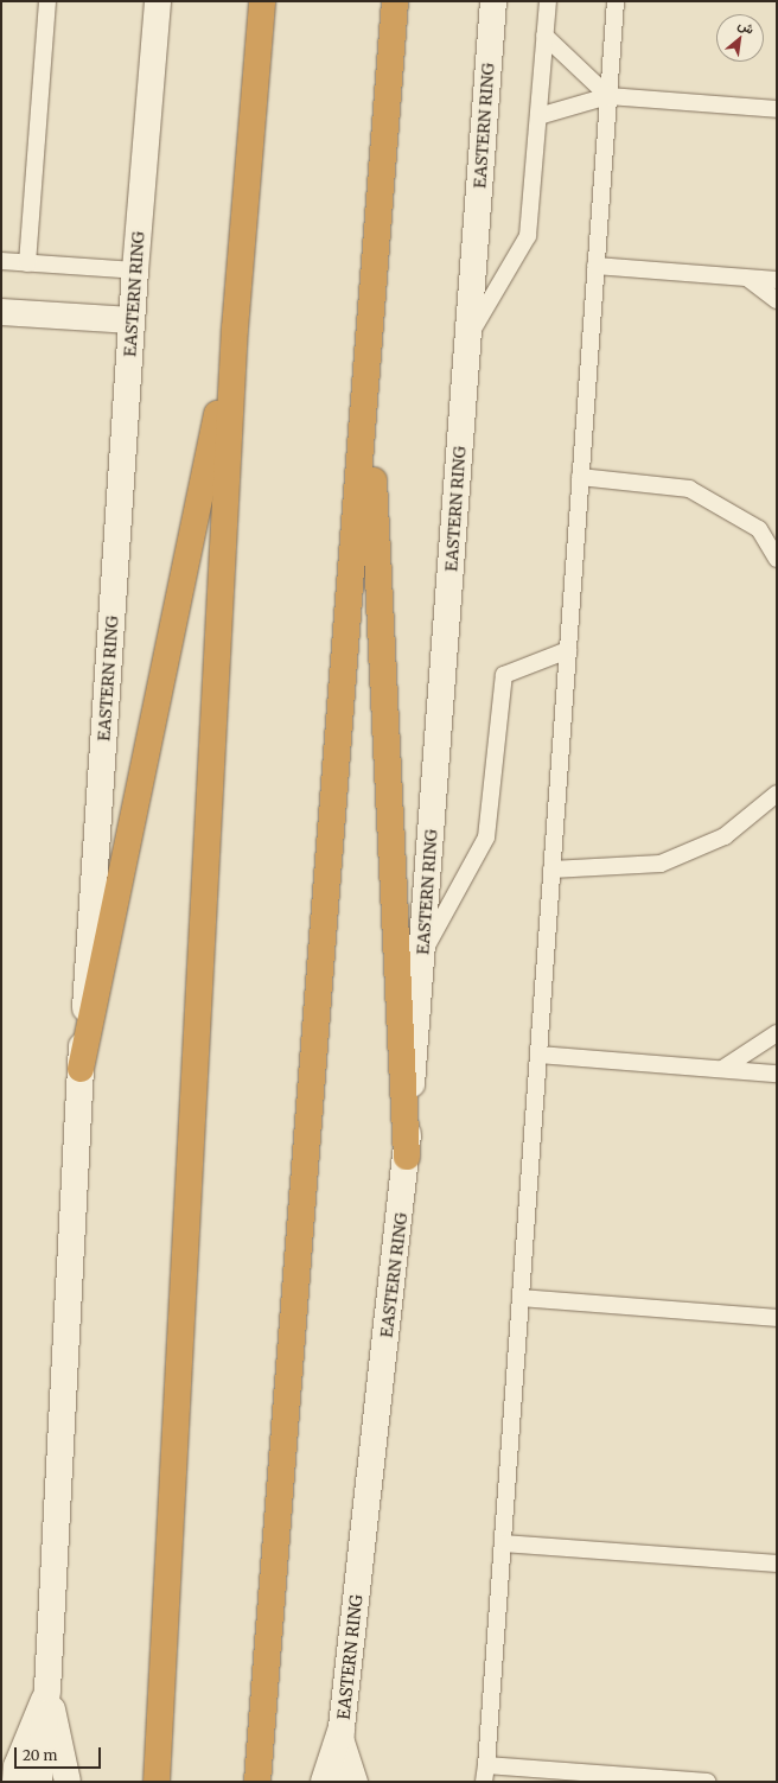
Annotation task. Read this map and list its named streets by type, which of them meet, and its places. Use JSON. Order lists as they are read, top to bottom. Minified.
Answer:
{"streets":{"street":["EASTERN RING"]},"scale_bar":"20 m","north":"top right"}
